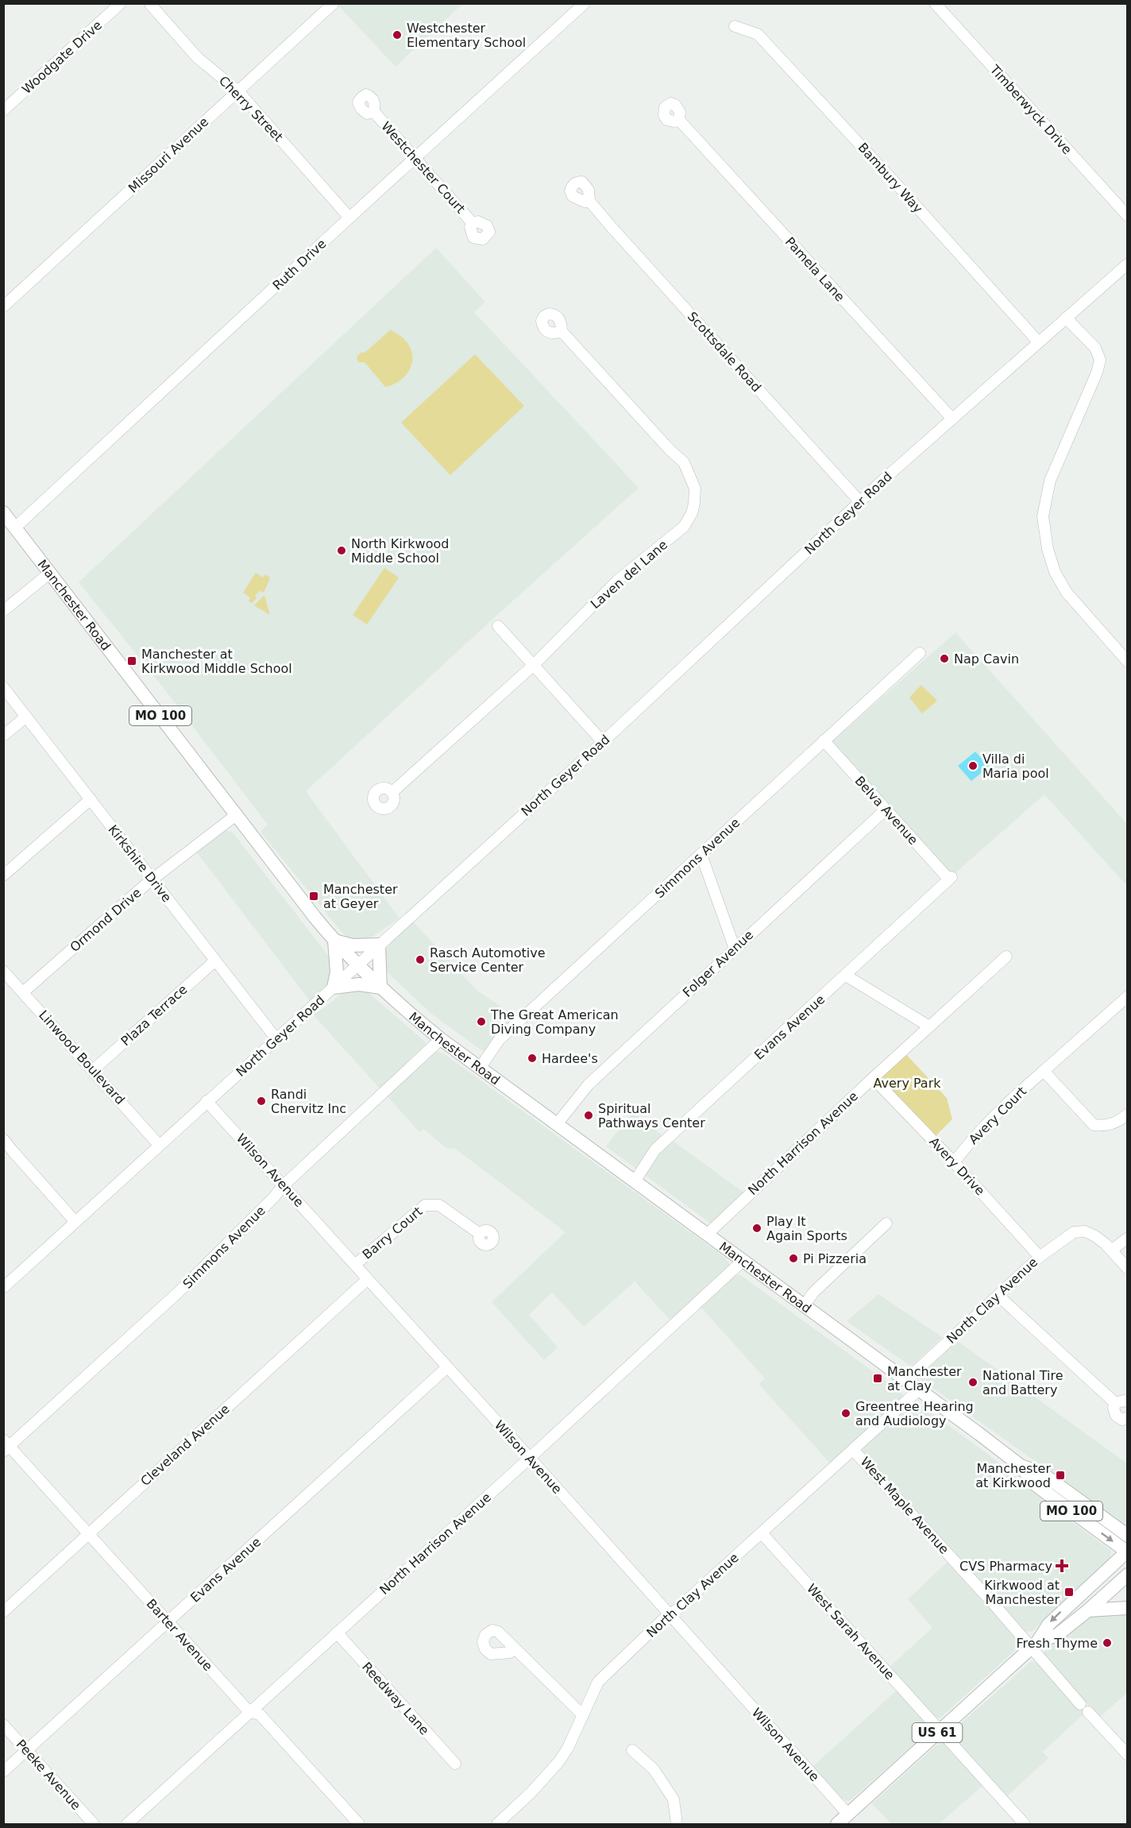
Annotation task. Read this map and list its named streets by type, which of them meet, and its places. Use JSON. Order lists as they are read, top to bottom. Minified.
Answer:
{"streets":{"main road":["Manchester Road","MO 100","US 61"],"street":["Woodgate Drive","Cherry Street","Timberwyck Drive","Missouri Avenue","Westchester Court","Bambury Way","Ruth Drive","Pamela Lane","Scottsdale Road","North Geyer Road","Laven del Lane","Belva Avenue","Simmons Avenue","Kirkshire Drive","Ormond Drive","Folger Avenue","Plaza Terrace","Evans Avenue","Linwood Boulevard","Avery Court","North Harrison Avenue","Avery Drive","Wilson Avenue","Barry Court","North Clay Avenue","Cleveland Avenue","West Maple Avenue","West Sarah Avenue","Barter Avenue","Reedway Lane","Peeke Avenue"]},"crossings":[["Cherry Street","Missouri Avenue"],["Cherry Street","Ruth Drive"],["Westchester Court","Ruth Drive"],["Bambury Way","North Geyer Road"],["Ruth Drive","Manchester Road"],["Pamela Lane","North Geyer Road"],["Scottsdale Road","North Geyer Road"],["North Geyer Road","Manchester Road"],["North Geyer Road","Kirkshire Drive"],["North Geyer Road","Linwood Boulevard"],["North Geyer Road","Wilson Avenue"],["Manchester Road","Simmons Avenue"],["Manchester Road","Ormond Drive"],["Manchester Road","Folger Avenue"],["Manchester Road","Evans Avenue"],["Manchester Road","North Harrison Avenue"],["Manchester Road","North Clay Avenue"],["Manchester Road","US 61"],["Belva Avenue","Simmons Avenue"],["Belva Avenue","Folger Avenue"],["Belva Avenue","Evans Avenue"],["Simmons Avenue","Wilson Avenue"],["Simmons Avenue","Barter Avenue"],["Kirkshire Drive","Ormond Drive"],["Kirkshire Drive","Plaza Terrace"],["Ormond Drive","Linwood Boulevard"],["Plaza Terrace","Linwood Boulevard"],["Evans Avenue","Wilson Avenue"],["Evans Avenue","Barter Avenue"],["Evans Avenue","Peeke Avenue"],["Avery Court","Avery Drive"],["North Harrison Avenue","Avery Drive"],["North Harrison Avenue","Wilson Avenue"],["North Harrison Avenue","Barter Avenue"],["North Harrison Avenue","Reedway Lane"],["Avery Drive","North Clay Avenue"],["Wilson Avenue","Barry Court"],["Wilson Avenue","North Clay Avenue"],["Wilson Avenue","Cleveland Avenue"],["Wilson Avenue","US 61"],["North Clay Avenue","West Maple Avenue"],["North Clay Avenue","West Sarah Avenue"],["Cleveland Avenue","Barter Avenue"],["West Maple Avenue","US 61"],["West Sarah Avenue","US 61"]],"parks":["Avery Park"],"places":{"other":["Westchester Elementary School","North Kirkwood Middle School","Nap Cavin","Villa di Maria pool","Rasch Automotive Service Center","The Great American Diving Company","Hardee's","Randi Chervitz Inc","Spiritual Pathways Center","Play It Again Sports","Pi Pizzeria","National Tire and Battery","Greentree Hearing and Audiology","Fresh Thyme"],"transit":["Manchester at Kirkwood Middle School","Manchester at Geyer","Manchester at Clay","Manchester at Kirkwood","Kirkwood at Manchester"],"health":["CVS Pharmacy"]}}
